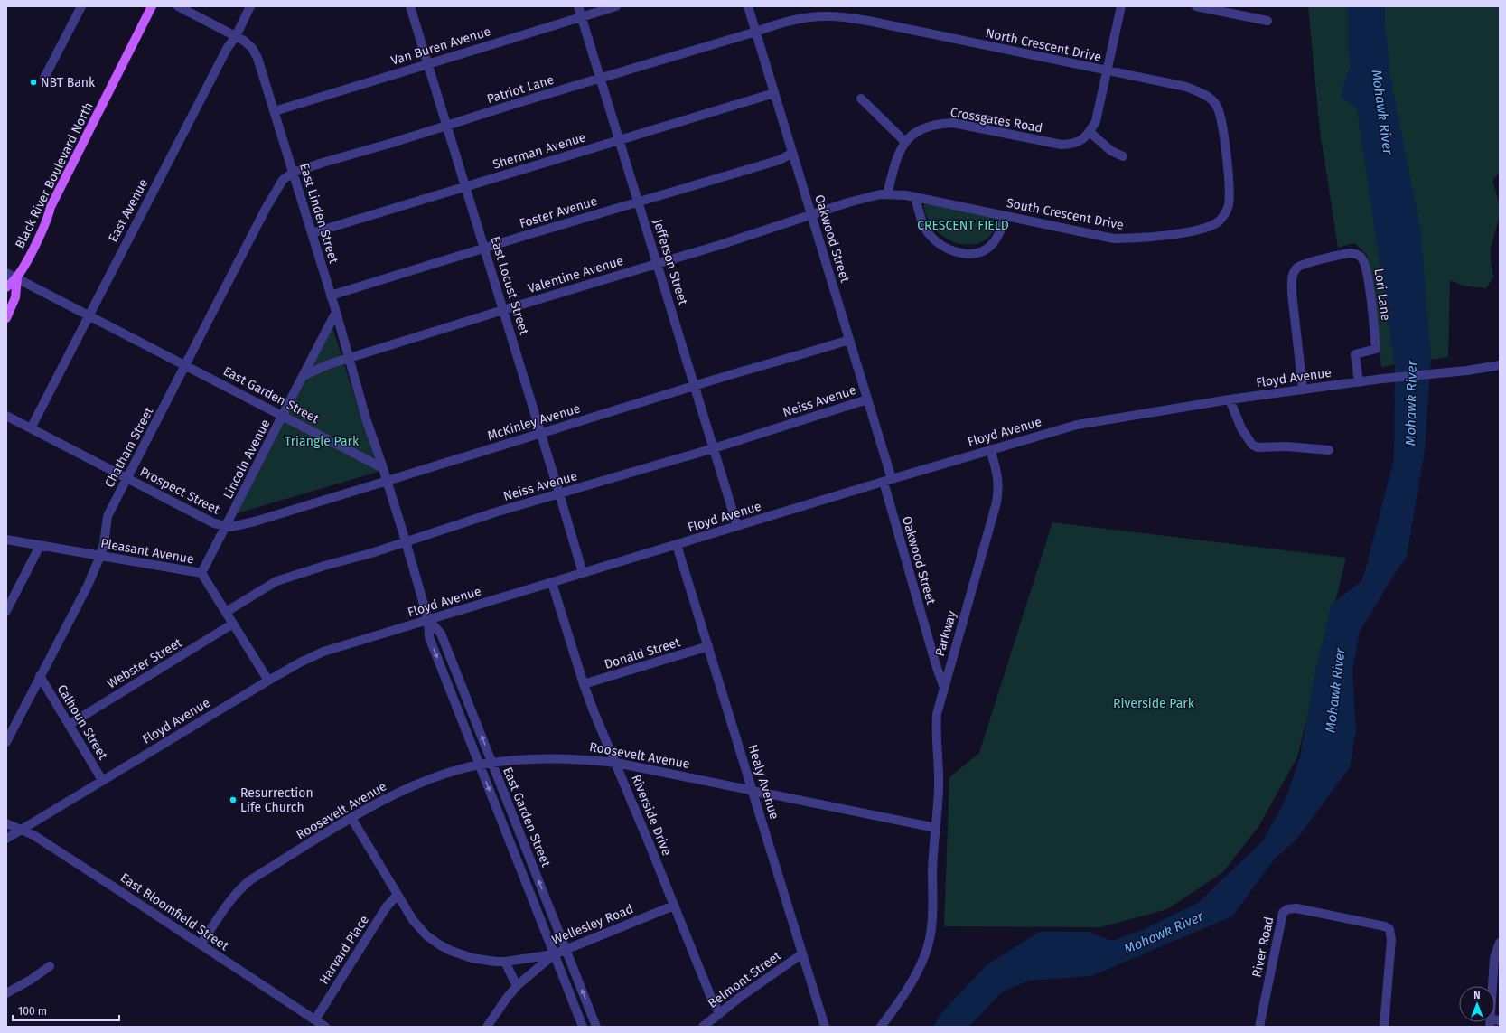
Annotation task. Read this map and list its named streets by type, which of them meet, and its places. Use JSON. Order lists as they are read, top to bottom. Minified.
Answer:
{"streets":{"main road":["Black River Boulevard North"],"street":["North Crescent Drive","Van Buren Avenue","Patriot Lane","Crossgates Road","Sherman Avenue","East Avenue","Foster Avenue","East Linden Street","South Crescent Drive","Oakwood Street","Jefferson Street","Valentine Avenue","East Locust Street","Lori Lane","Floyd Avenue","East Garden Street","Neiss Avenue","McKinley Avenue","Chatham Street","Lincoln Avenue","Prospect Street","Pleasant Avenue","Parkway","Donald Street","Webster Street","Calhoun Street","Roosevelt Avenue","Healy Avenue","Riverside Drive","East Bloomfield Street","Wellesley Road","River Road","Harvard Place","Belmont Street"]},"crossings":[["North Crescent Drive","Patriot Lane"],["North Crescent Drive","Crossgates Road"],["North Crescent Drive","South Crescent Drive"],["North Crescent Drive","Oakwood Street"],["Van Buren Avenue","East Linden Street"],["Van Buren Avenue","Jefferson Street"],["Van Buren Avenue","East Locust Street"],["Patriot Lane","East Linden Street"],["Patriot Lane","Oakwood Street"],["Patriot Lane","Jefferson Street"],["Patriot Lane","East Locust Street"],["Patriot Lane","Chatham Street"],["Crossgates Road","South Crescent Drive"],["Sherman Avenue","East Linden Street"],["Sherman Avenue","Oakwood Street"],["Sherman Avenue","Jefferson Street"],["Sherman Avenue","East Locust Street"],["Black River Boulevard North","East Garden Street"],["East Avenue","East Linden Street"],["East Avenue","East Garden Street"],["East Avenue","Prospect Street"],["Foster Avenue","East Linden Street"],["Foster Avenue","Oakwood Street"],["Foster Avenue","Jefferson Street"],["Foster Avenue","East Locust Street"],["East Linden Street","Valentine Avenue"],["East Linden Street","East Garden Street"],["East Linden Street","Chatham Street"],["East Linden Street","Lincoln Avenue"],["Oakwood Street","Valentine Avenue"],["Oakwood Street","Floyd Avenue"],["Oakwood Street","Neiss Avenue"],["Oakwood Street","McKinley Avenue"],["Oakwood Street","Parkway"],["Jefferson Street","Valentine Avenue"],["Jefferson Street","Floyd Avenue"],["Jefferson Street","Neiss Avenue"],["Jefferson Street","McKinley Avenue"],["Valentine Avenue","East Locust Street"],["East Locust Street","Floyd Avenue"],["East Locust Street","Neiss Avenue"],["East Locust Street","McKinley Avenue"],["Lori Lane","Floyd Avenue"],["Floyd Avenue","East Garden Street"],["Floyd Avenue","Pleasant Avenue"],["Floyd Avenue","Parkway"],["Floyd Avenue","Calhoun Street"],["Floyd Avenue","Healy Avenue"],["Floyd Avenue","Riverside Drive"],["Floyd Avenue","East Bloomfield Street"],["East Garden Street","Neiss Avenue"],["East Garden Street","McKinley Avenue"],["East Garden Street","Chatham Street"],["East Garden Street","Lincoln Avenue"],["East Garden Street","Roosevelt Avenue"],["East Garden Street","Wellesley Road"],["Neiss Avenue","Pleasant Avenue"],["McKinley Avenue","Lincoln Avenue"],["McKinley Avenue","Prospect Street"],["Chatham Street","Prospect Street"],["Chatham Street","Pleasant Avenue"],["Chatham Street","Calhoun Street"],["Lincoln Avenue","Prospect Street"],["Lincoln Avenue","Pleasant Avenue"],["Pleasant Avenue","Webster Street"],["Parkway","Roosevelt Avenue"],["Donald Street","Healy Avenue"],["Donald Street","Riverside Drive"],["Webster Street","Calhoun Street"],["Roosevelt Avenue","Healy Avenue"],["Roosevelt Avenue","Riverside Drive"],["Roosevelt Avenue","East Bloomfield Street"],["Roosevelt Avenue","Wellesley Road"],["Healy Avenue","Belmont Street"],["Riverside Drive","Wellesley Road"],["Riverside Drive","Belmont Street"],["East Bloomfield Street","Harvard Place"],["Wellesley Road","Harvard Place"]],"water":["Mohawk River"],"parks":["CRESCENT FIELD","Triangle Park","Riverside Park"],"places":["NBT Bank","Resurrection Life Church"],"scale_bar":"100 m","north":"top"}
